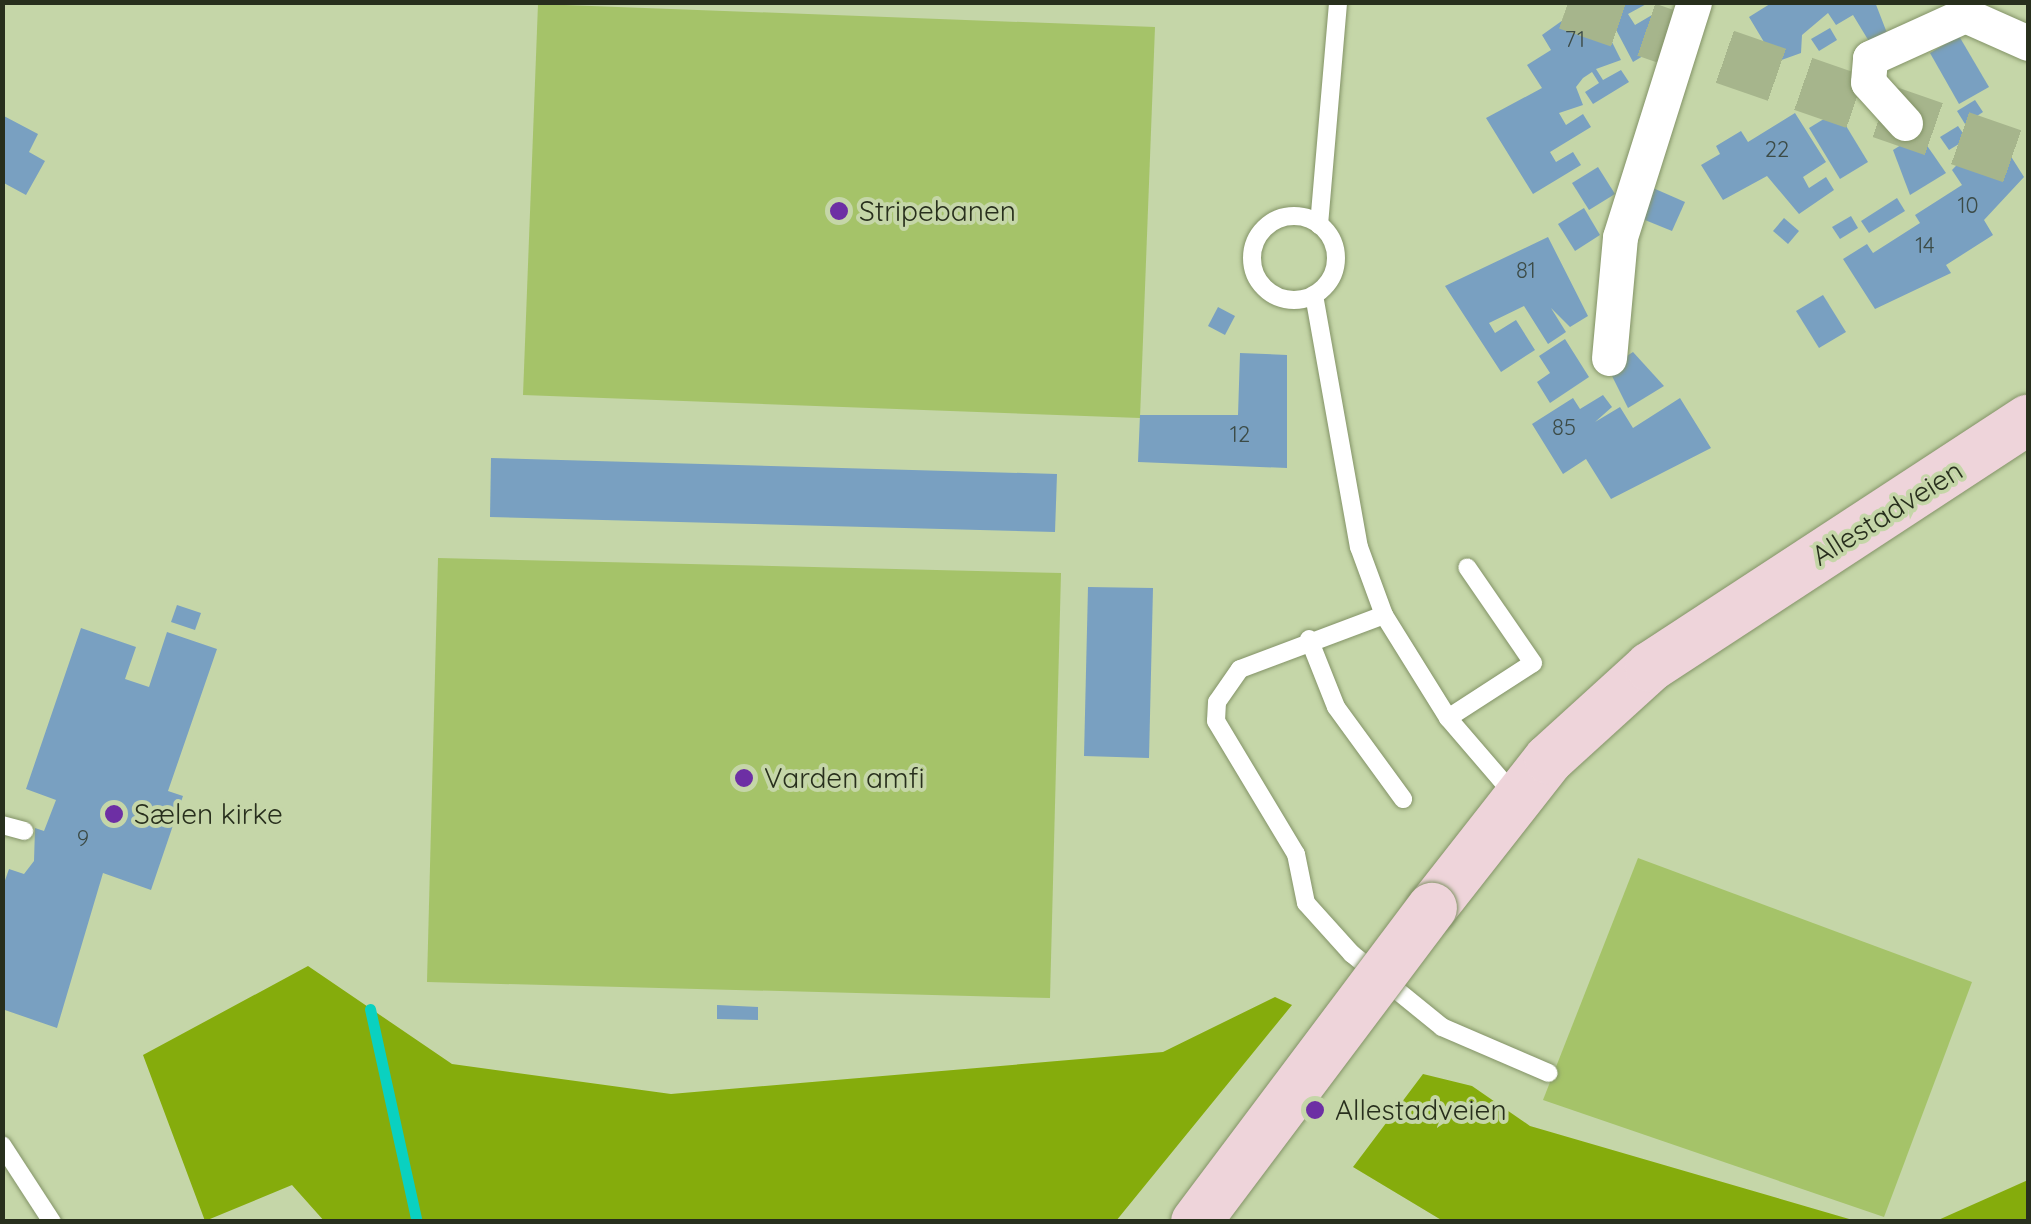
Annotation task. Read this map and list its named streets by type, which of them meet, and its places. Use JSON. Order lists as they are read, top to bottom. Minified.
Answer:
{"streets":{"main road":["Allestadveien"]},"places":["Stripebanen","Varden amfi","Sælen kirke","Allestadveien"],"house_numbers":["71","22","10","14","81","85","12","9"]}
